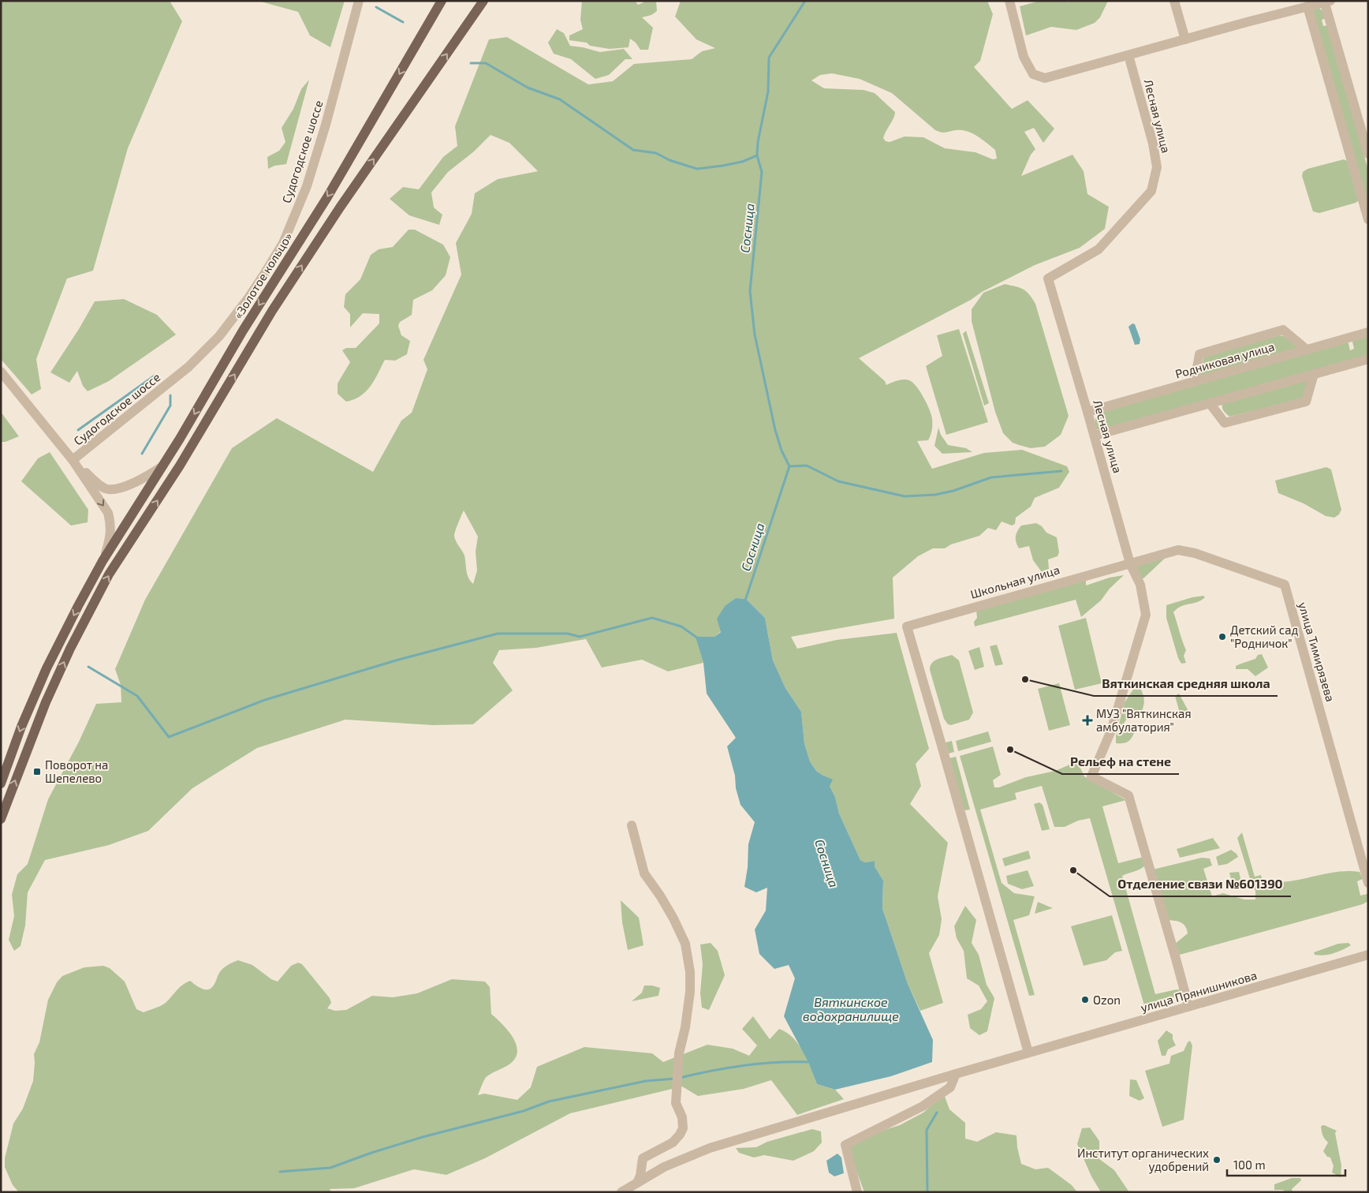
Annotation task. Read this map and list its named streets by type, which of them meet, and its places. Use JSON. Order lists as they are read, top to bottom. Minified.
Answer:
{"streets":{"main road":["«Золотое кольцо»"],"street":["Лесная улица","Судогодское шоссе","Родниковая улица","Школьная улица","улица Тимирязева","улица Прянишникова"]},"crossings":[["Лесная улица","Родниковая улица"],["Лесная улица","Школьная улица"],["Лесная улица","улица Тимирязева"],["Лесная улица","улица Прянишникова"],["Школьная улица","улица Тимирязева"],["Школьная улица","улица Прянишникова"]],"water":["Сосница","Вяткинское водохранилище"],"places":{"other":["Детский сад \"Родничок\"","Вяткинская средняя школа","Рельеф на стене","Отделение связи №601390","Ozon","Институт органических удобрений"],"health":["МУЗ \"Вяткинская амбулатория\""],"transit":["Поворот на Шепелево"]},"scale_bar":"100 m"}
